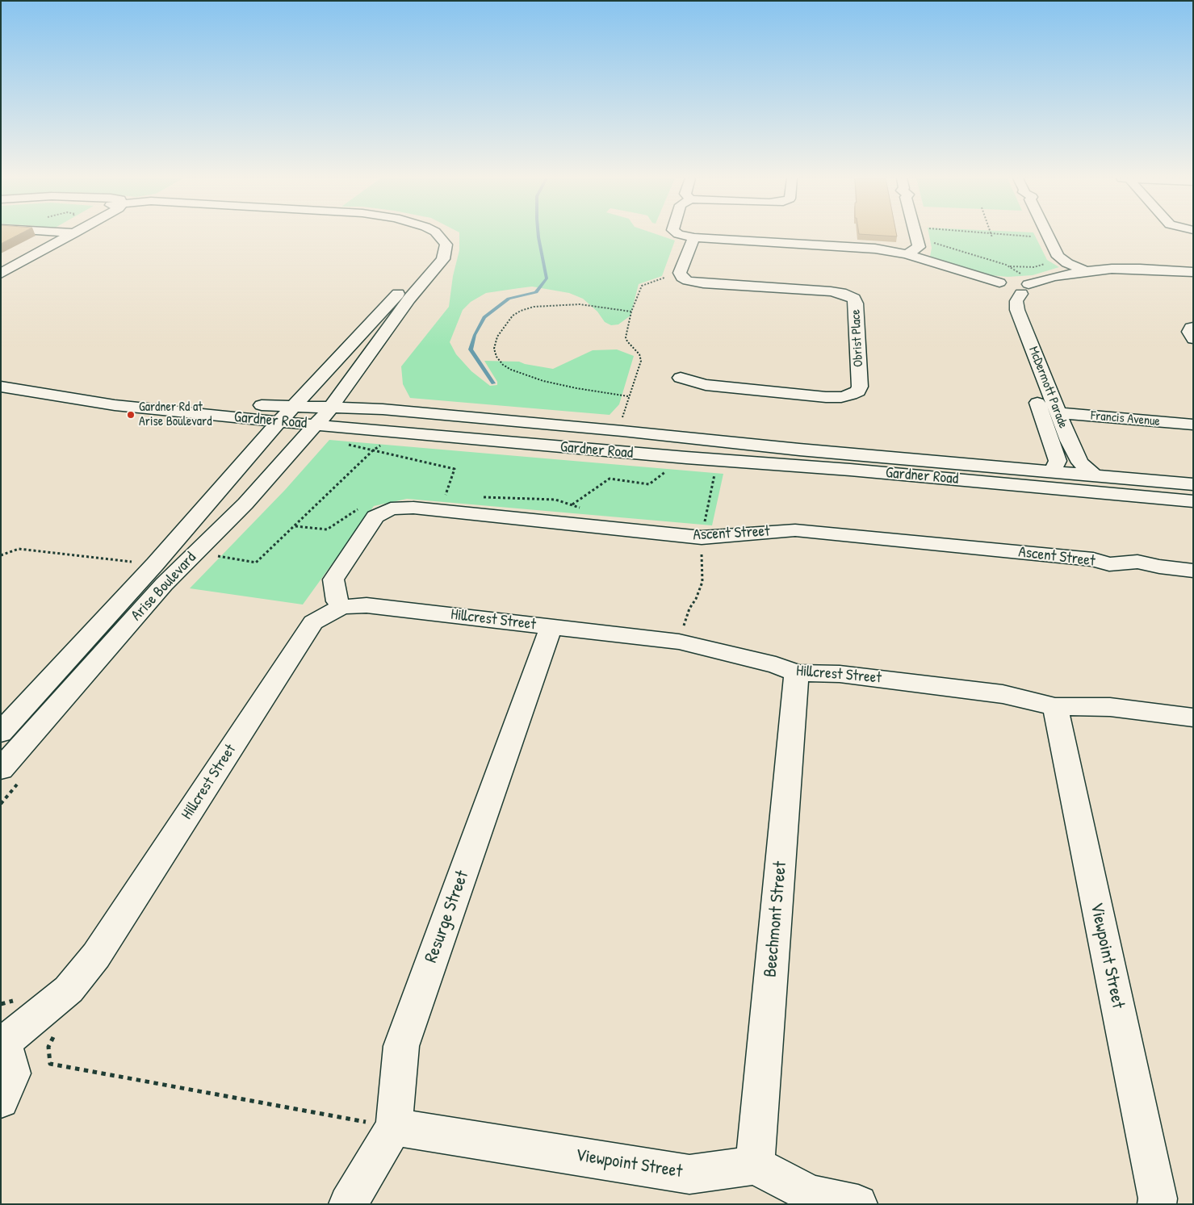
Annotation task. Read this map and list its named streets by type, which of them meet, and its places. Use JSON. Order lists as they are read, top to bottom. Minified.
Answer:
{"streets":{"street":["Obrist Place","McDermott Parade","Francis Avenue","Gardner Road","Ascent Street","Arise Boulevard","Hillcrest Street","Resurge Street","Beechmont Street","Viewpoint Street"]},"crossings":[["McDermott Parade","Francis Avenue"],["McDermott Parade","Gardner Road"],["Gardner Road","Arise Boulevard"],["Ascent Street","Hillcrest Street"],["Hillcrest Street","Resurge Street"],["Hillcrest Street","Beechmont Street"],["Hillcrest Street","Viewpoint Street"],["Resurge Street","Viewpoint Street"],["Beechmont Street","Viewpoint Street"]],"places":["Gardner Rd at Arise Boulevard"]}
